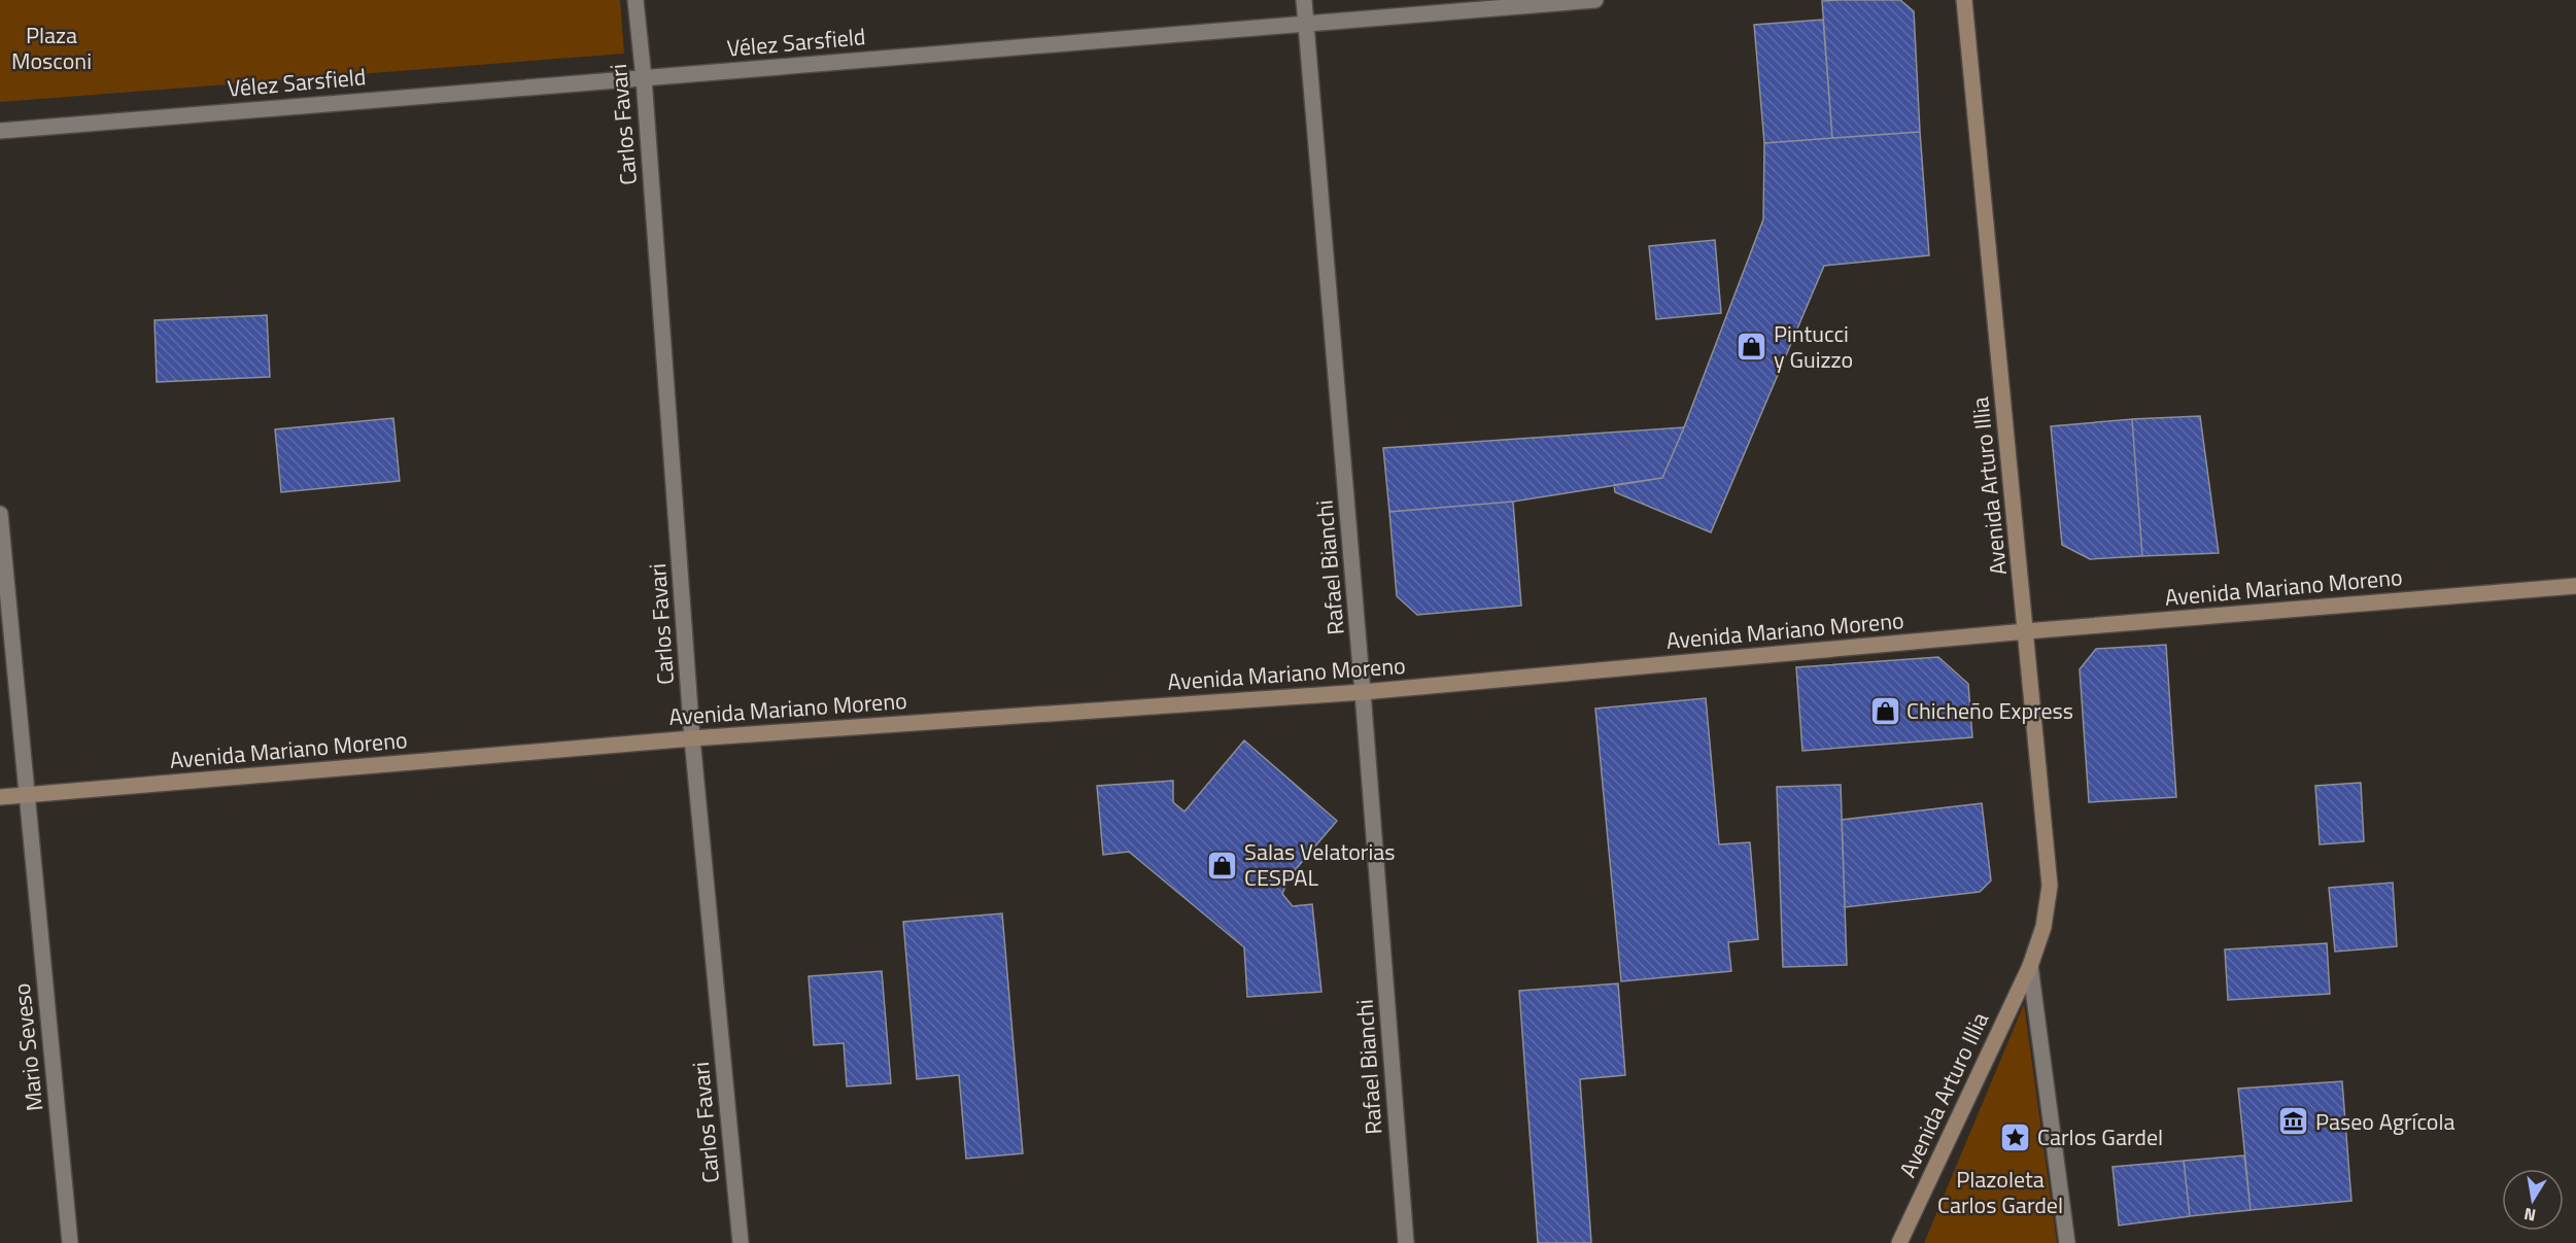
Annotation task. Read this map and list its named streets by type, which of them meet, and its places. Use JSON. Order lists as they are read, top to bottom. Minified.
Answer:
{"streets":{"main road":["Avenida Arturo Illia","Avenida Mariano Moreno"],"street":["Vélez Sarsfield","Carlos Favari","Rafael Bianchi","Mario Seveso"]},"crossings":[["Vélez Sarsfield","Carlos Favari"],["Vélez Sarsfield","Rafael Bianchi"],["Carlos Favari","Avenida Mariano Moreno"],["Avenida Arturo Illia","Avenida Mariano Moreno"],["Rafael Bianchi","Avenida Mariano Moreno"],["Avenida Mariano Moreno","Mario Seveso"]],"parks":["Plaza Mosconi","Plazoleta Carlos Gardel"],"places":{"shop":["Pintucci y Guizzo","Chicheño Express","Salas Velatorias CESPAL"],"museum":["Paseo Agrícola"],"place":["Carlos Gardel"]},"north":"bottom"}
